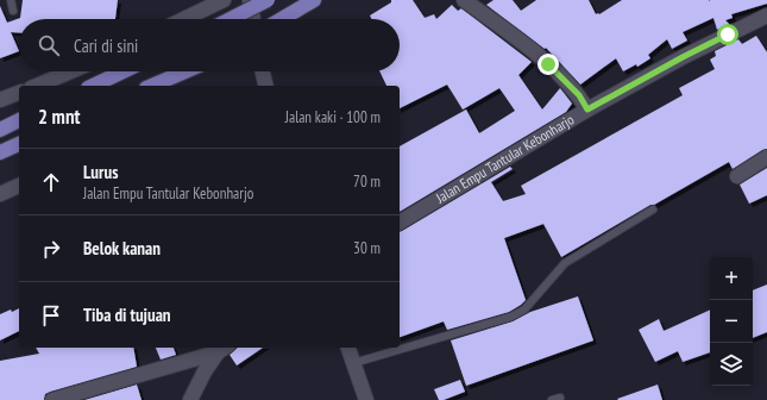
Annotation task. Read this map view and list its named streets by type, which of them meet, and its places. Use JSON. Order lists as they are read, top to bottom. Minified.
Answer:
{"streets":{"street":["Jalan Empu Tantular Kebonharjo"]},"page":{"search":"Cari di sini","heading":["2 mnt","Jalan kaki · 100 m"],"list":[["Lurus","Jalan Empu Tantular Kebonharjo","70 m"],["Belok kanan","30 m"],"Tiba di tujuan"],"map_buttons":["+","−"]}}
